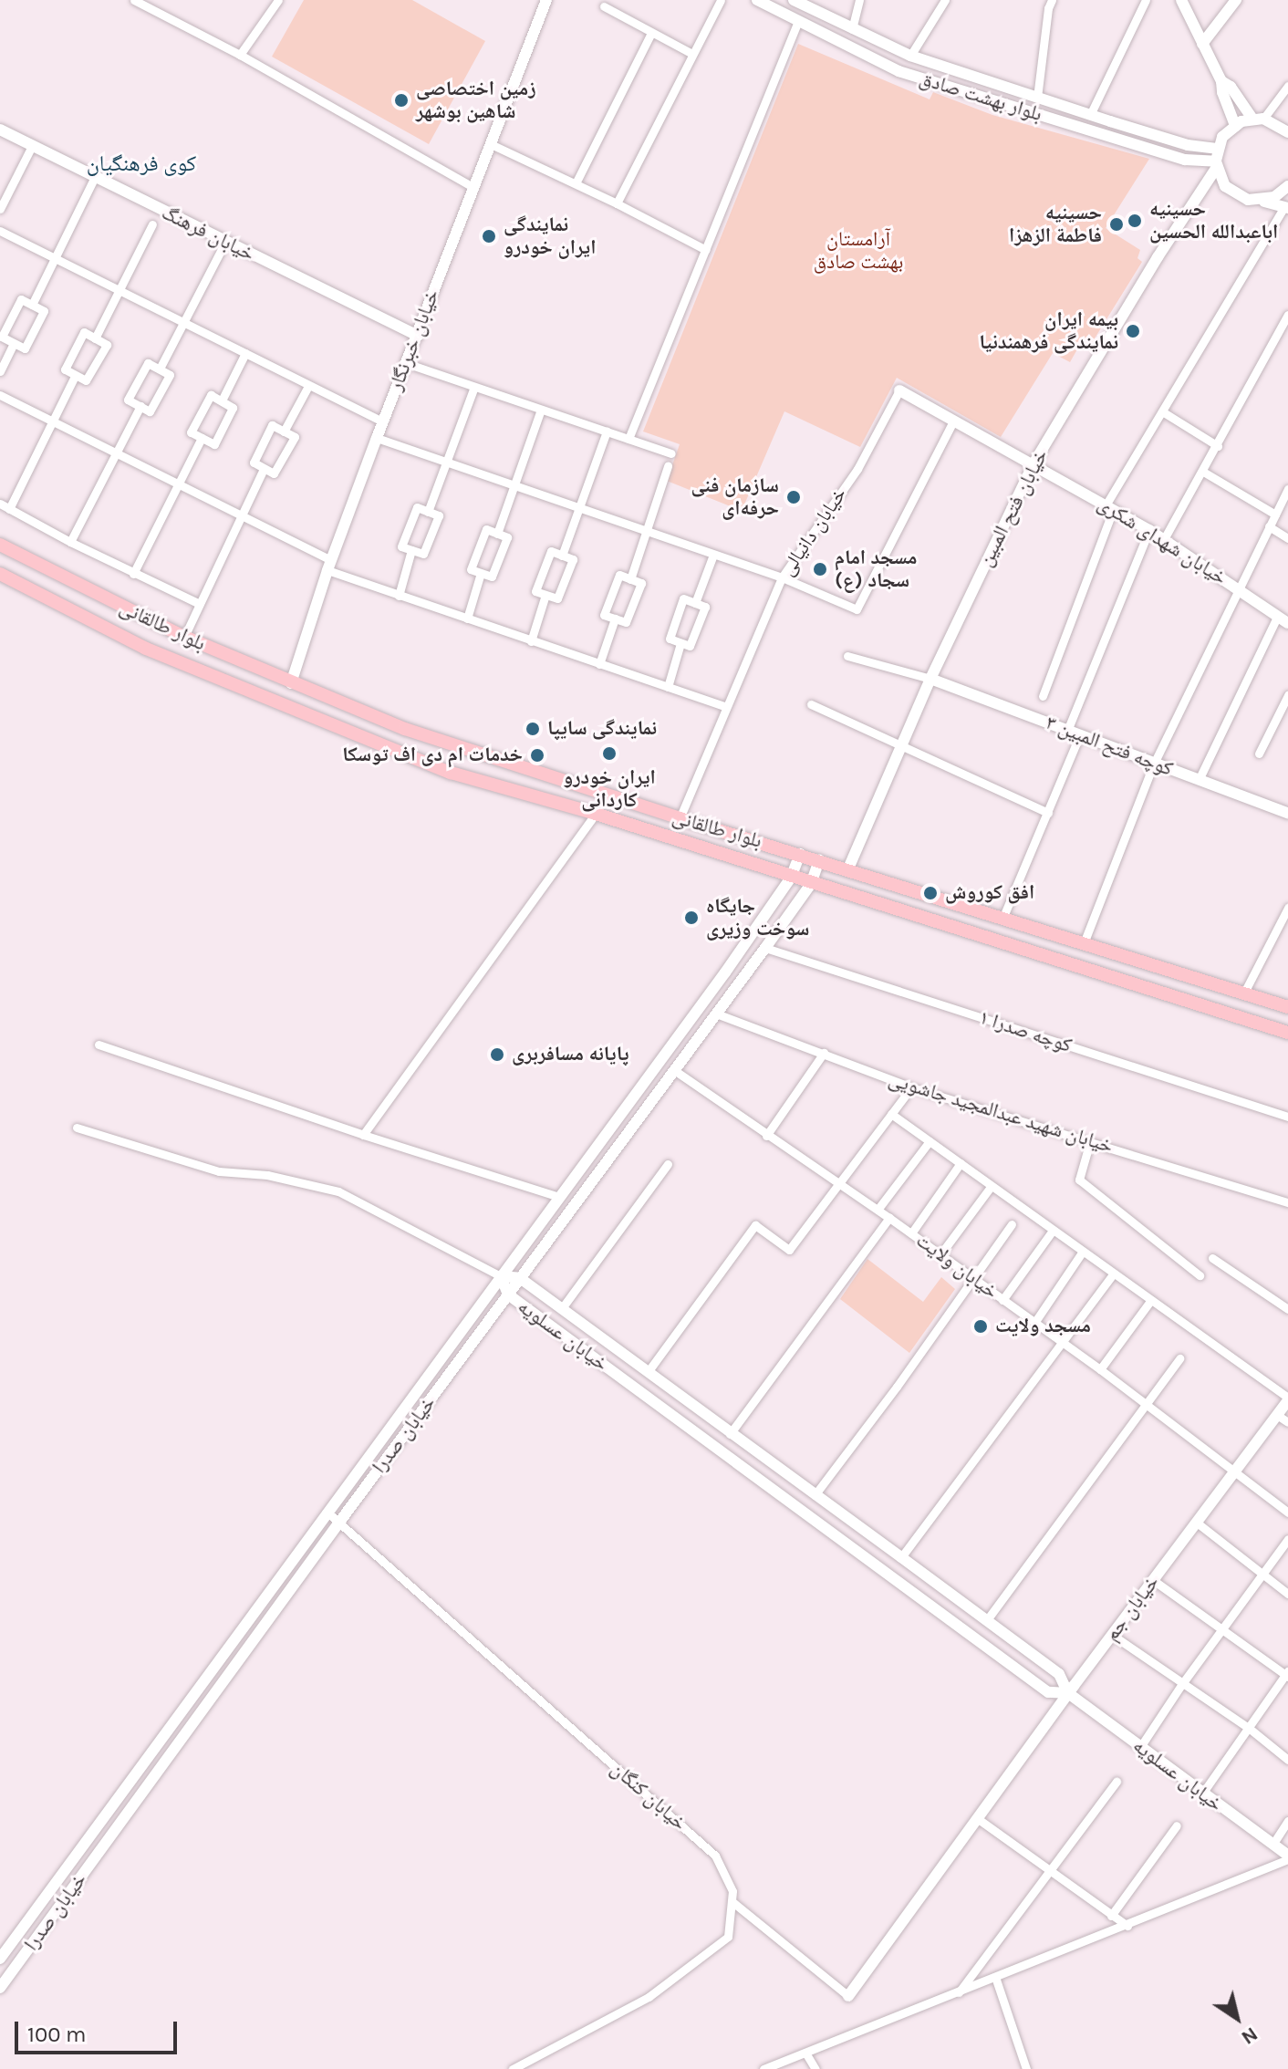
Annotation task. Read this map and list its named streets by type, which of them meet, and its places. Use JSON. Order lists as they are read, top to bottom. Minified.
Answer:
{"streets":{"main road":["بلوار طالقانی"],"street":["بلوار بهشت صادق","خیابان فرهنگ","خیابان خبرنگار","خیابان فتح المبین","خیابان دانیالی","خیابان شهدای شکری","کوچه فتح المبین ۳","کوچه صدرا ۱","خیابان شهید عبدالمجید جاشویی","خیابان ولایت","خیابان عسلویه","خیابان صدرا","خیابان جم","خیابان کنگان"]},"crossings":[["بلوار بهشت صادق","خیابان فتح المبین"],["خیابان فرهنگ","خیابان خبرنگار"],["خیابان خبرنگار","بلوار طالقانی"],["خیابان فتح المبین","خیابان دانیالی"],["خیابان فتح المبین","خیابان شهدای شکری"],["خیابان فتح المبین","بلوار طالقانی"],["خیابان فتح المبین","کوچه فتح المبین ۳"],["خیابان دانیالی","خیابان شهدای شکری"],["خیابان دانیالی","بلوار طالقانی"],["بلوار طالقانی","خیابان صدرا"],["کوچه صدرا ۱","خیابان صدرا"],["خیابان شهید عبدالمجید جاشویی","خیابان صدرا"],["خیابان ولایت","خیابان صدرا"],["خیابان ولایت","خیابان جم"],["خیابان عسلویه","خیابان صدرا"],["خیابان عسلویه","خیابان جم"],["خیابان صدرا","خیابان کنگان"]],"districts":["کوی فرهنگیان"],"parks":["آرامستان بهشت صادق"],"places":["زمین اختصاصی شاهین بوشهر","حسینیه اباعبدالله الحسین","حسینیه فاطمة الزهزا","نمایندگی ایران خودرو","بیمه ایران نمایندگی فرهمندنیا","سازمان فنی حرفه‌ای","مسجد امام سجاد (ع)","نمایندگی سایپا","ایران خودرو کاردانی","خدمات ام دی اف توسکا","افق کوروش","جایگاه سوخت وزیری","پایانه مسافربری","مسجد ولایت"],"scale_bar":"100 m","north":"bottom right"}
